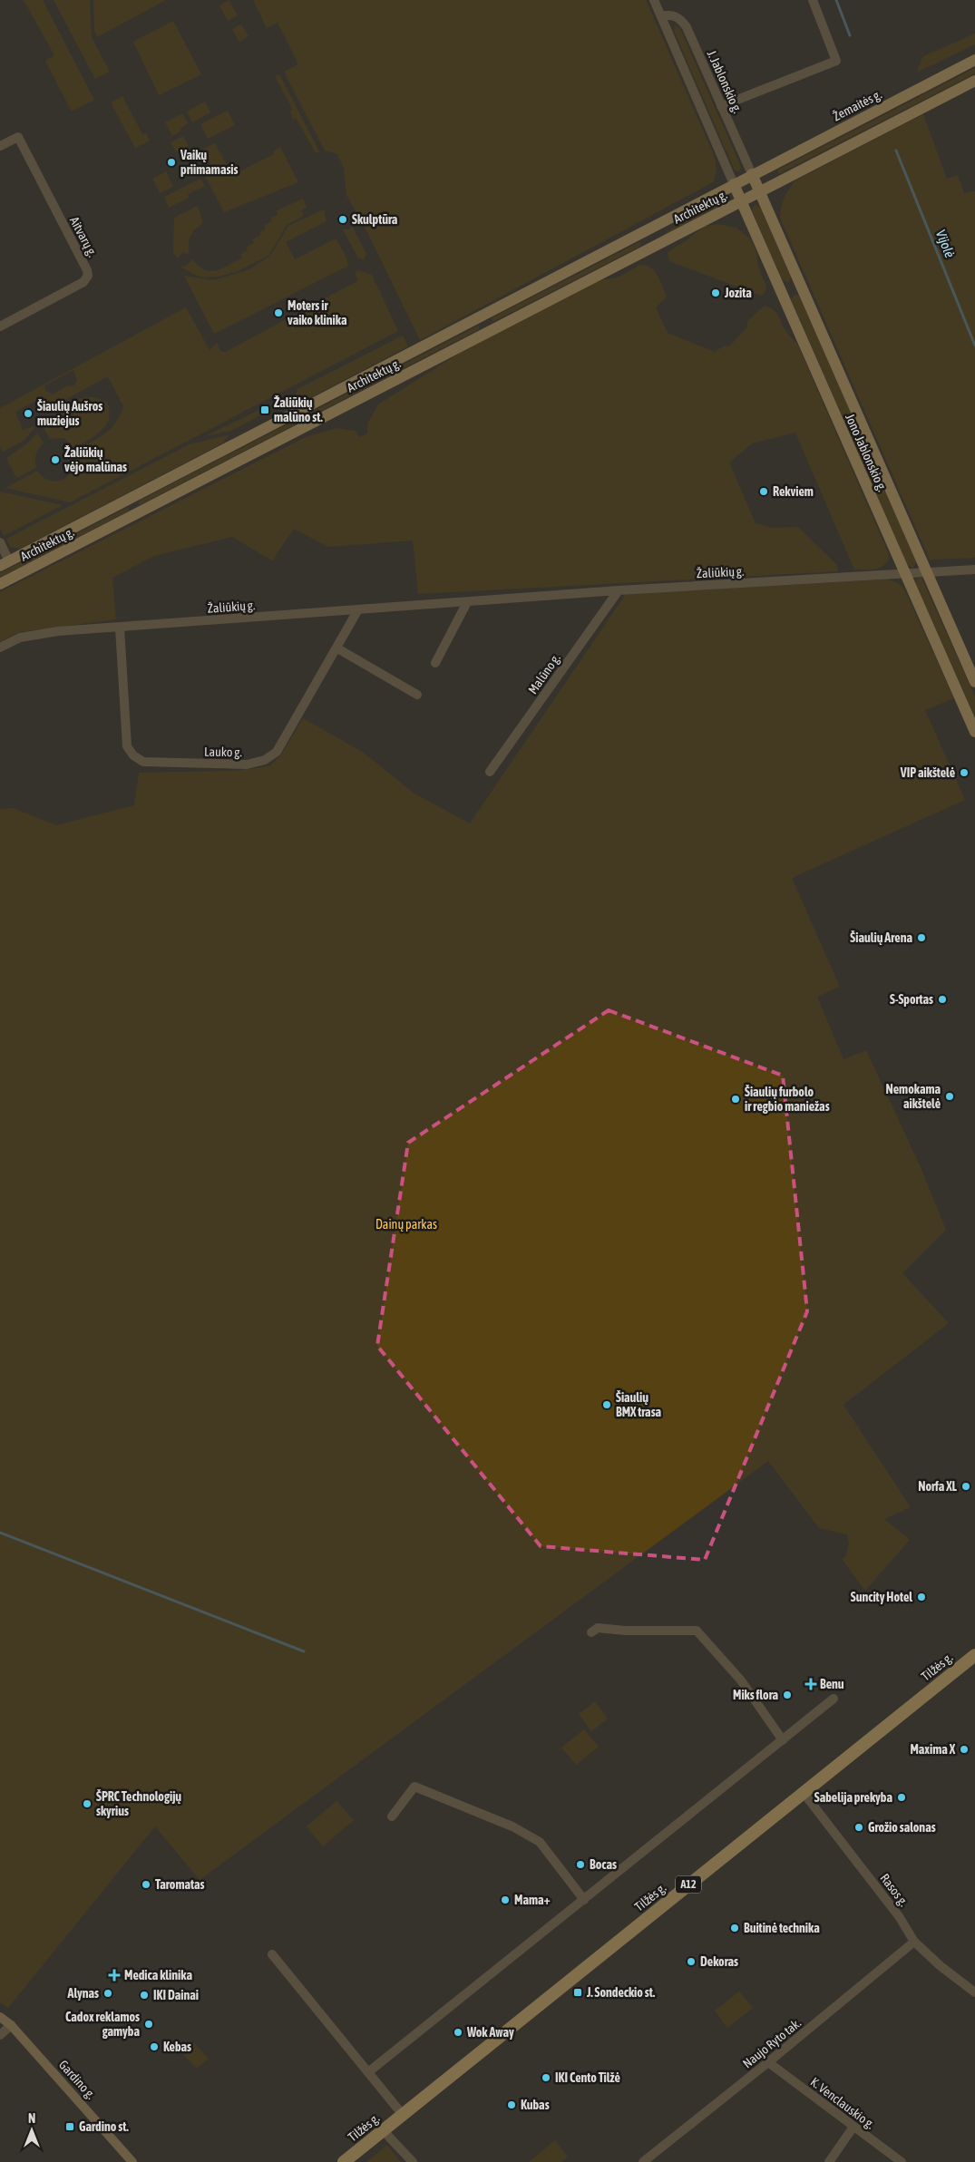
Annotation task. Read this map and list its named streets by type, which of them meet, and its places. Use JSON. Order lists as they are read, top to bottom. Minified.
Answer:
{"streets":{"highway":["Tilžės g.","A12"],"main road":["Žemaitės g.","Architektų g.","Jono Jablonskio g.","Gardino g."],"street":["J. Jablonskio g.","Aitvarų g.","Žaliūkių g.","Malūno g.","Lauko g.","Rasos g.","Naujo Ryto tak.","K. Venclauskio g."]},"crossings":[["J. Jablonskio g.","Žemaitės g."],["J. Jablonskio g.","Architektų g."],["J. Jablonskio g.","Jono Jablonskio g."],["Žemaitės g.","Architektų g."],["Žemaitės g.","Jono Jablonskio g."],["Architektų g.","Jono Jablonskio g."],["Jono Jablonskio g.","Žaliūkių g."],["Žaliūkių g.","Malūno g."],["Žaliūkių g.","Lauko g."],["Tilžės g.","Rasos g."],["Rasos g.","Naujo Ryto tak."],["Naujo Ryto tak.","K. Venclauskio g."]],"water":["Vijolė"],"parks":["Dainų parkas"],"places":{"other":["Vaikų priimamasis","Skulptūra","Jozita","Moters ir vaiko klinika","Šiaulių Aušros muziejus","Žaliūkių vėjo malūnas","Rekviem","VIP aikštelė","Šiaulių Arena","S-Sportas","Nemokama aikštelė","Šiaulių furbolo ir regbio maniežas","Šiaulių BMX trasa","Norfa XL","Suncity Hotel","Miks flora","Maxima X","Sabelija prekyba","ŠPRC Technologijų skyrius","Grožio salonas","Bocas","Taromatas","Mama+","Buitinė technika","Dekoras","Alynas","IKI Dainai","Cadox reklamos gamyba","Wok Away","Kebas","IKI Cento Tilžė","Kubas"],"transit":["Žaliūkių malūno st.","J. Sondeckio st.","Gardino st."],"health":["Benu","Medica klinika"]},"north":"top"}
